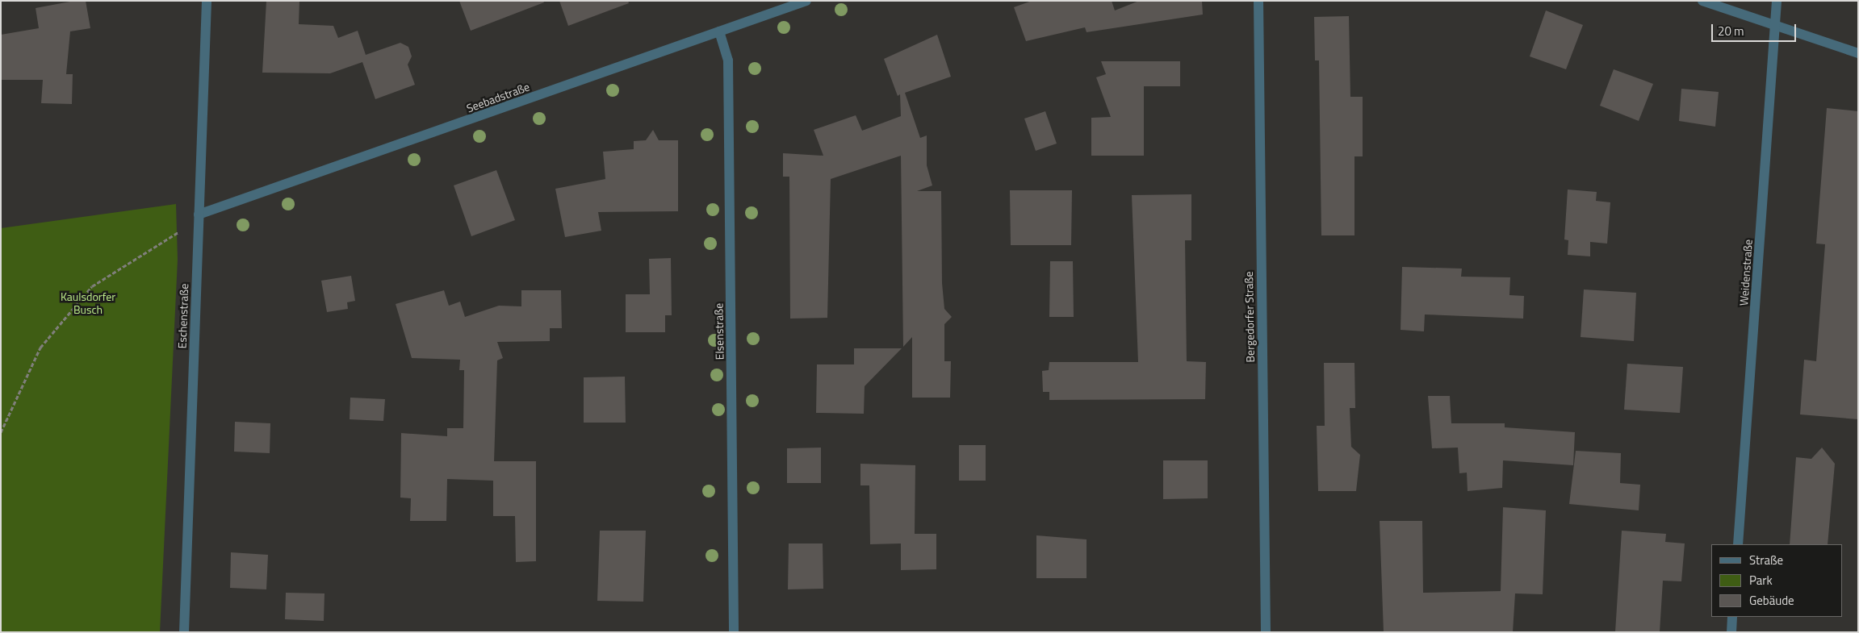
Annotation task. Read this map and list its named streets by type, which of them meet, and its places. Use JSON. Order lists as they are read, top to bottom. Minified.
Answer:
{"streets":{"street":["Seebadstraße","Weidenstraße","Eschenstraße","Bergedorfer Straße","Elsenstraße"]},"crossings":[["Seebadstraße","Eschenstraße"],["Seebadstraße","Elsenstraße"]],"parks":["Kaulsdorfer Busch"],"legend":["Straße","Park","Gebäude"],"scale_bar":"20 m"}
